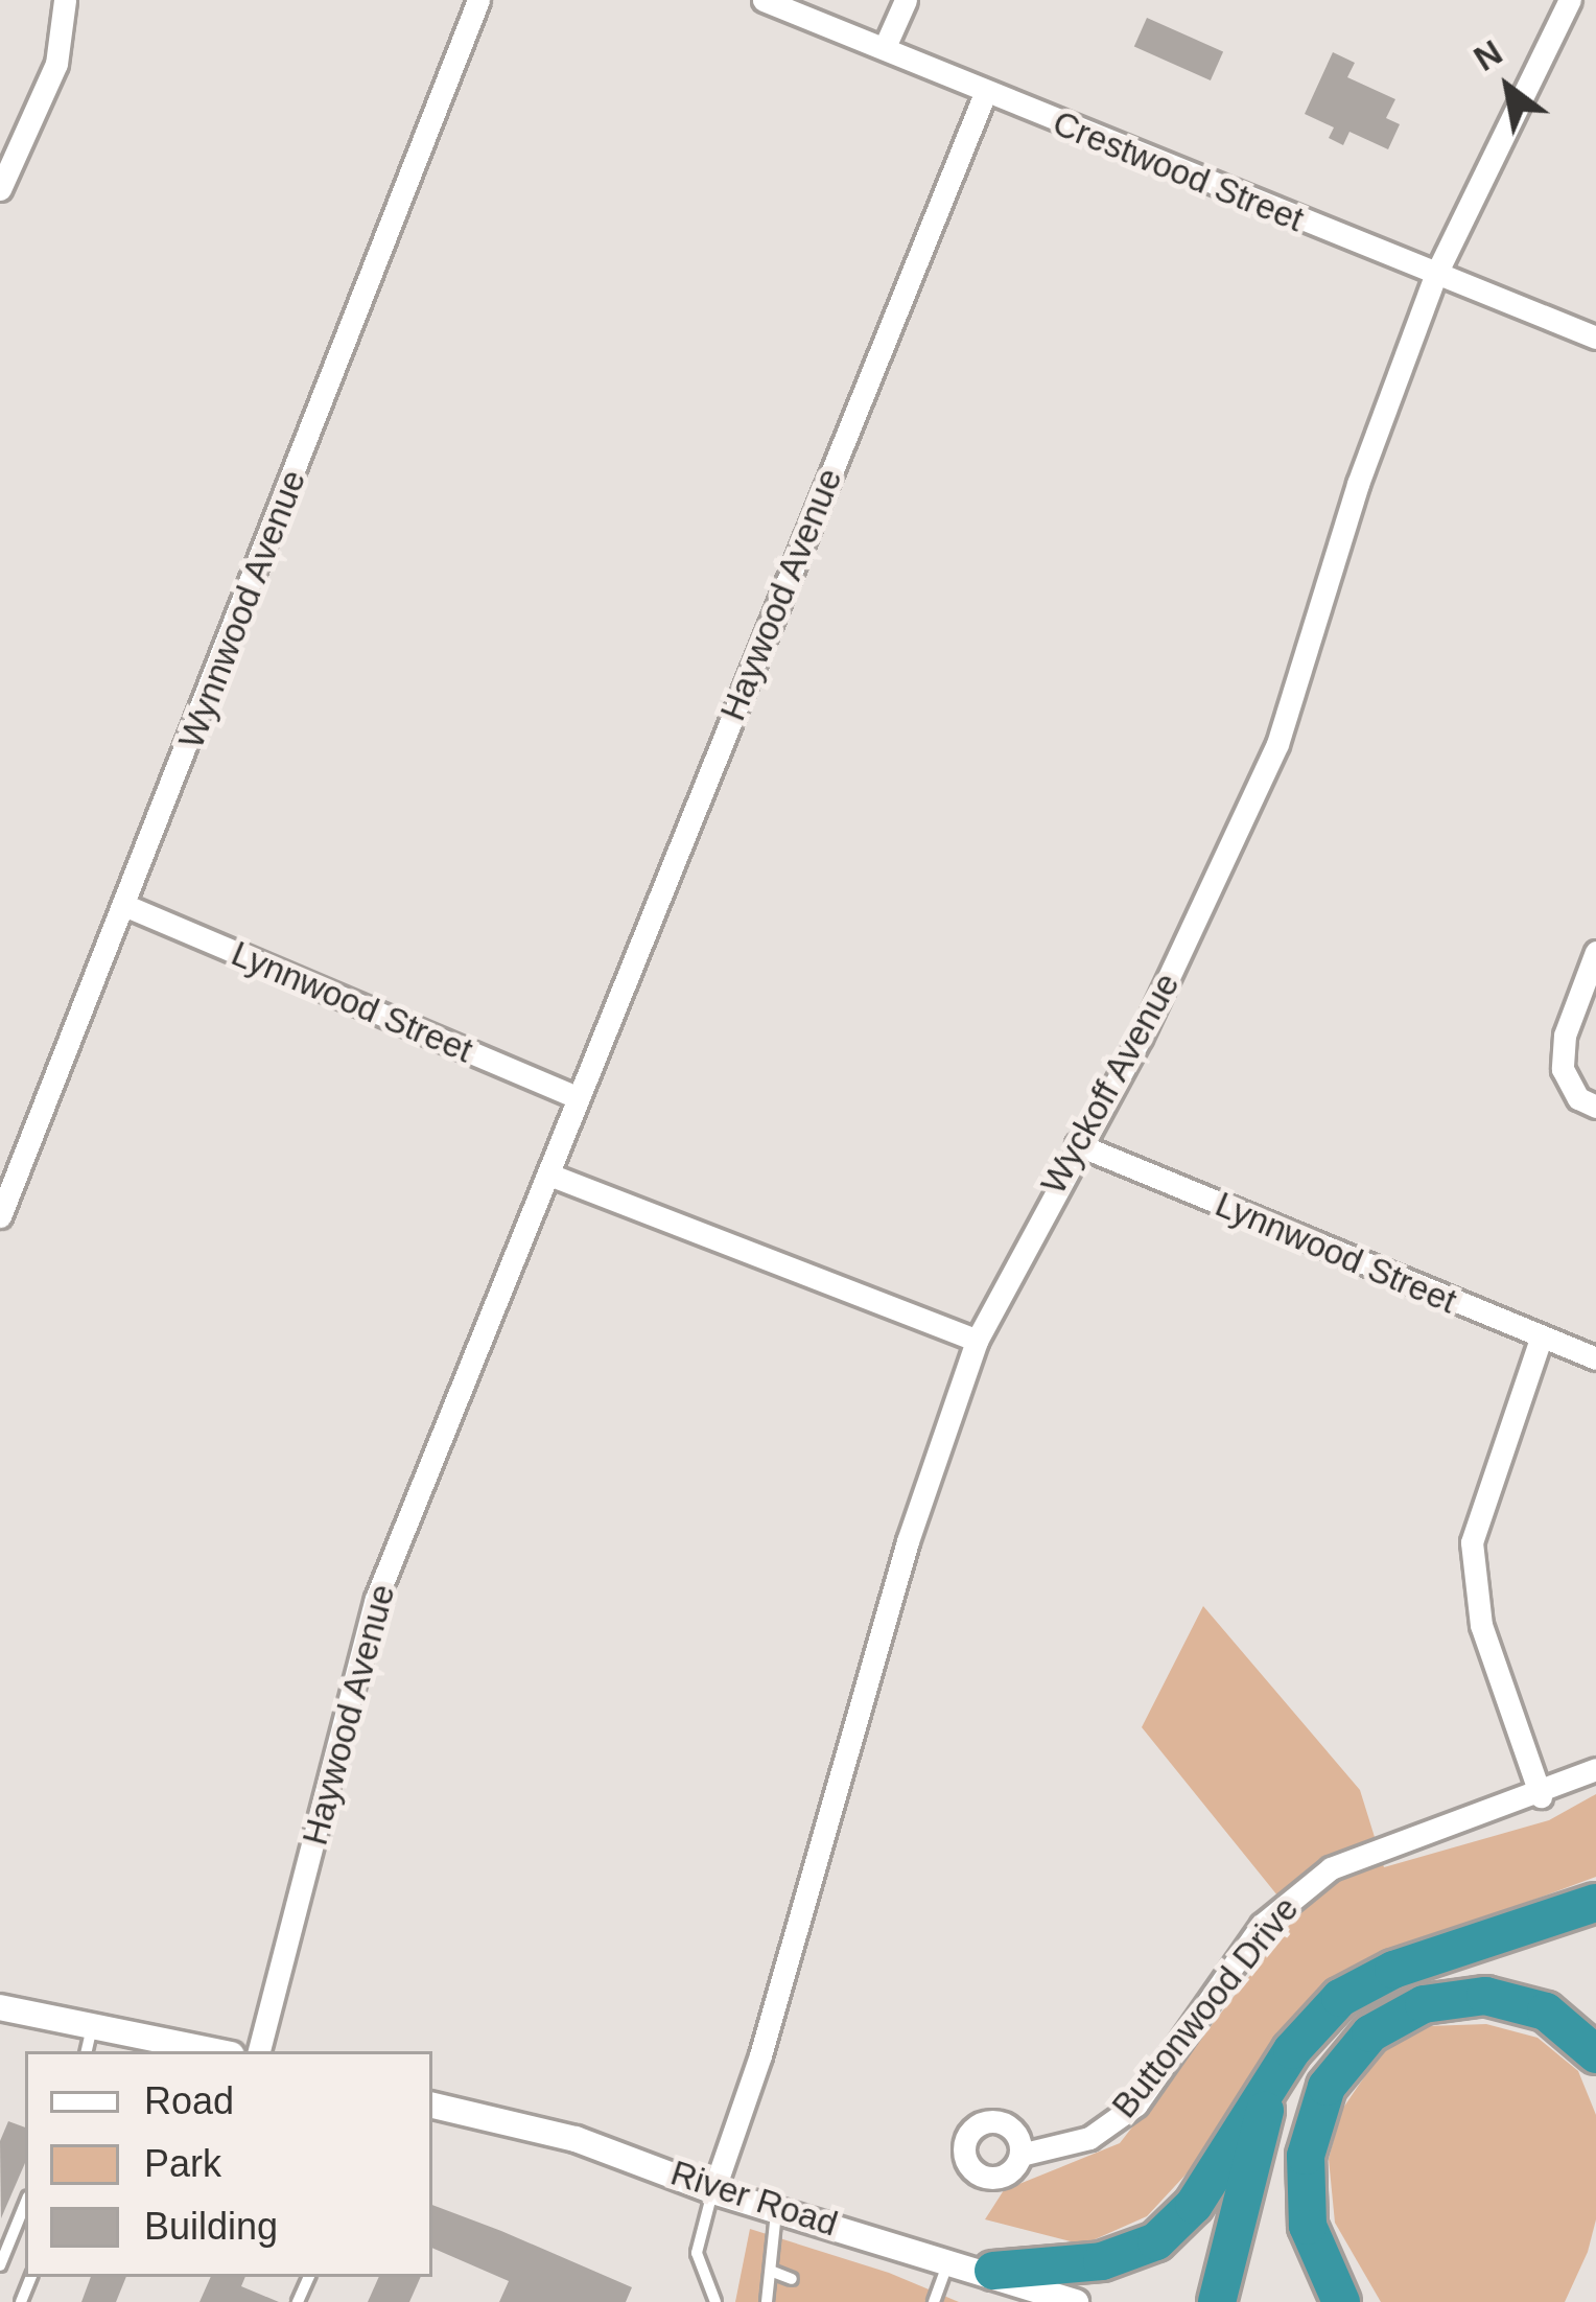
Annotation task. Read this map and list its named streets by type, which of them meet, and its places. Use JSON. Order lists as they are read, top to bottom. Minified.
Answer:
{"streets":{"street":["Crestwood Street","Haywood Avenue","Wynnwood Avenue","Lynnwood Street","Wyckoff Avenue","Buttonwood Drive","River Road"]},"crossings":[["Crestwood Street","Haywood Avenue"],["Crestwood Street","Wyckoff Avenue"],["Haywood Avenue","Lynnwood Street"],["Wynnwood Avenue","Lynnwood Street"],["Lynnwood Street","Wyckoff Avenue"],["Wyckoff Avenue","River Road"]],"legend":["Road","Park","Building"],"north":"top left"}
